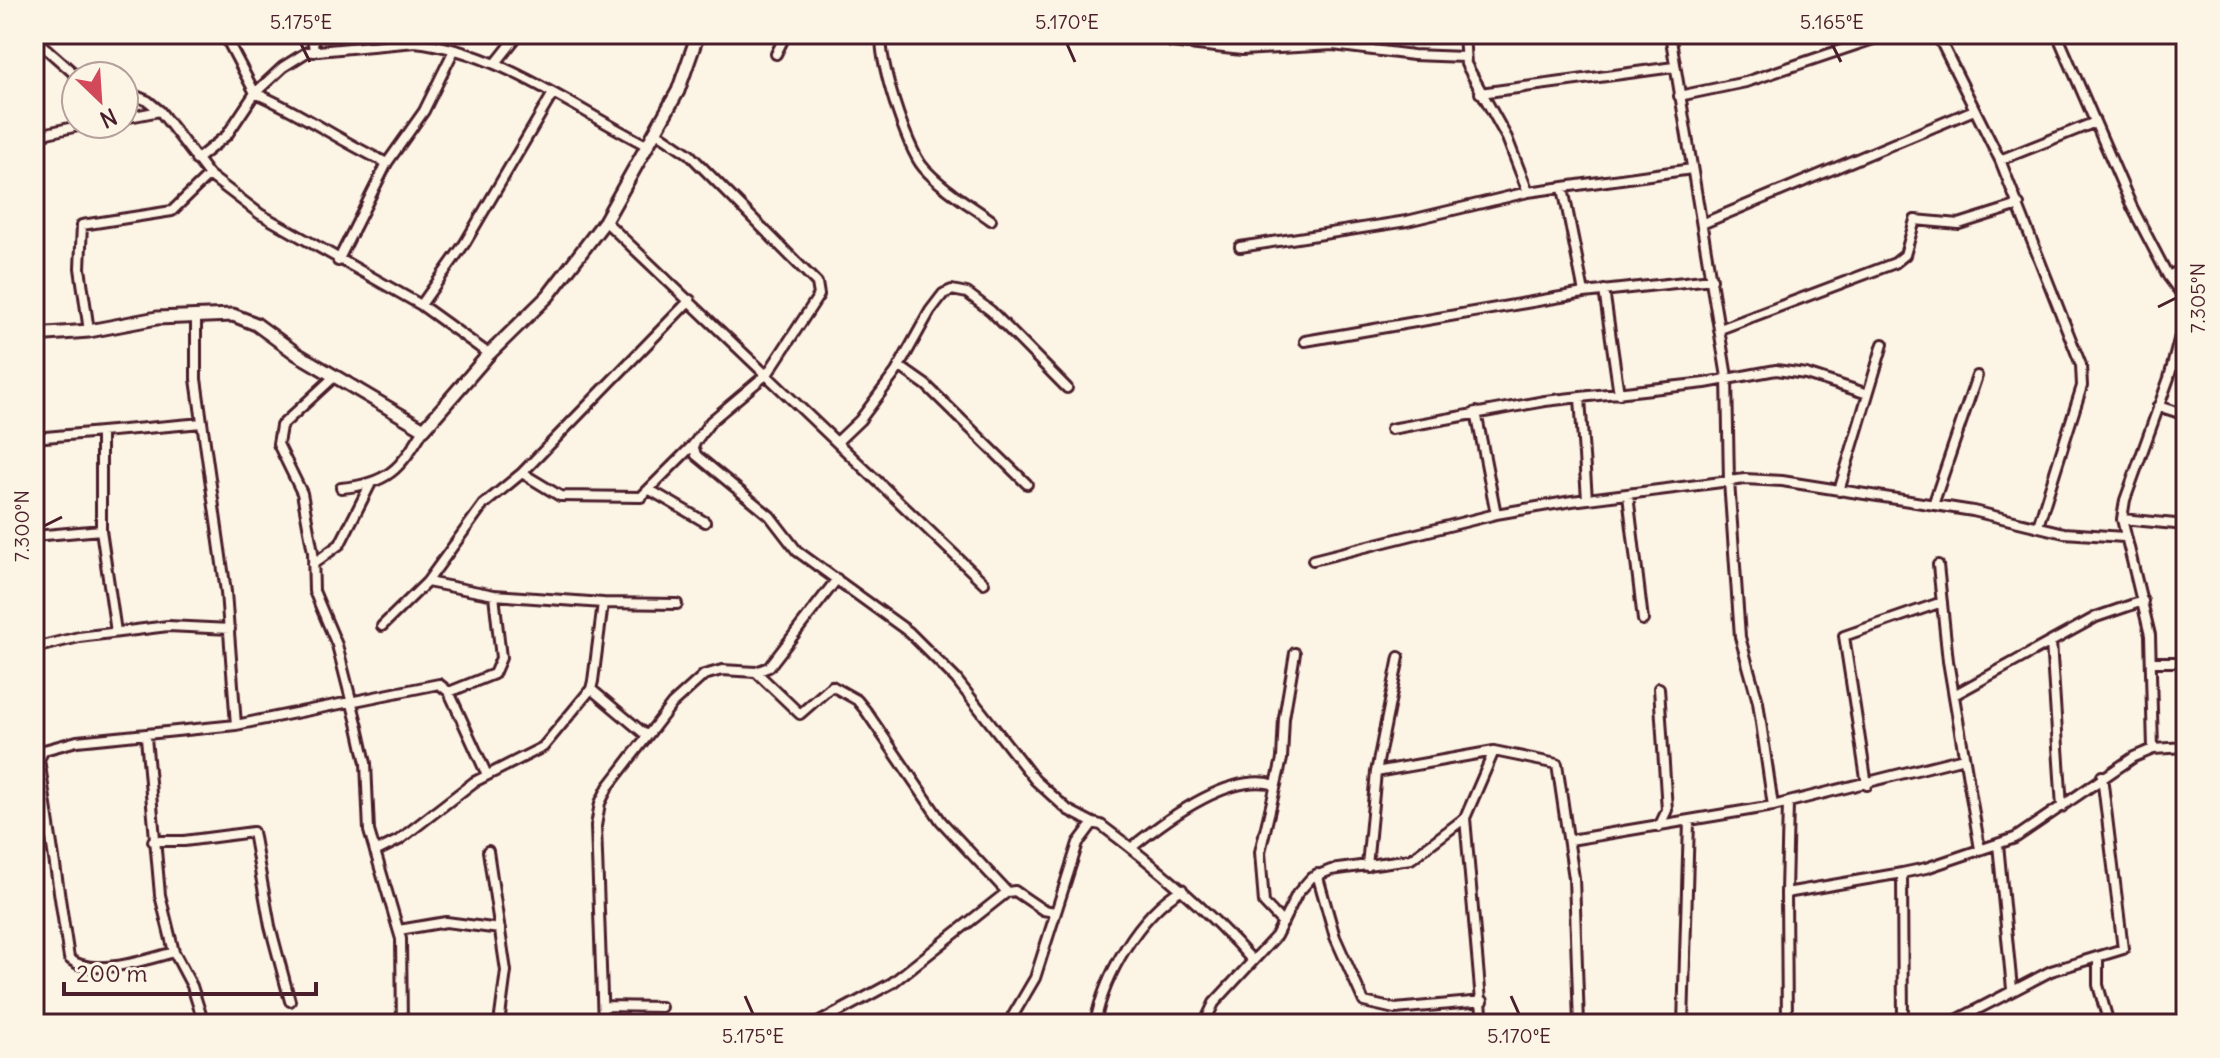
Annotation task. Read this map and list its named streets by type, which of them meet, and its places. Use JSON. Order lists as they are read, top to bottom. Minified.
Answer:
{"scale_bar":"200 m","north":"bottom right","coordinates":["5.175°E","5.170°E","5.165°E","7.305°N","7.300°N"]}
